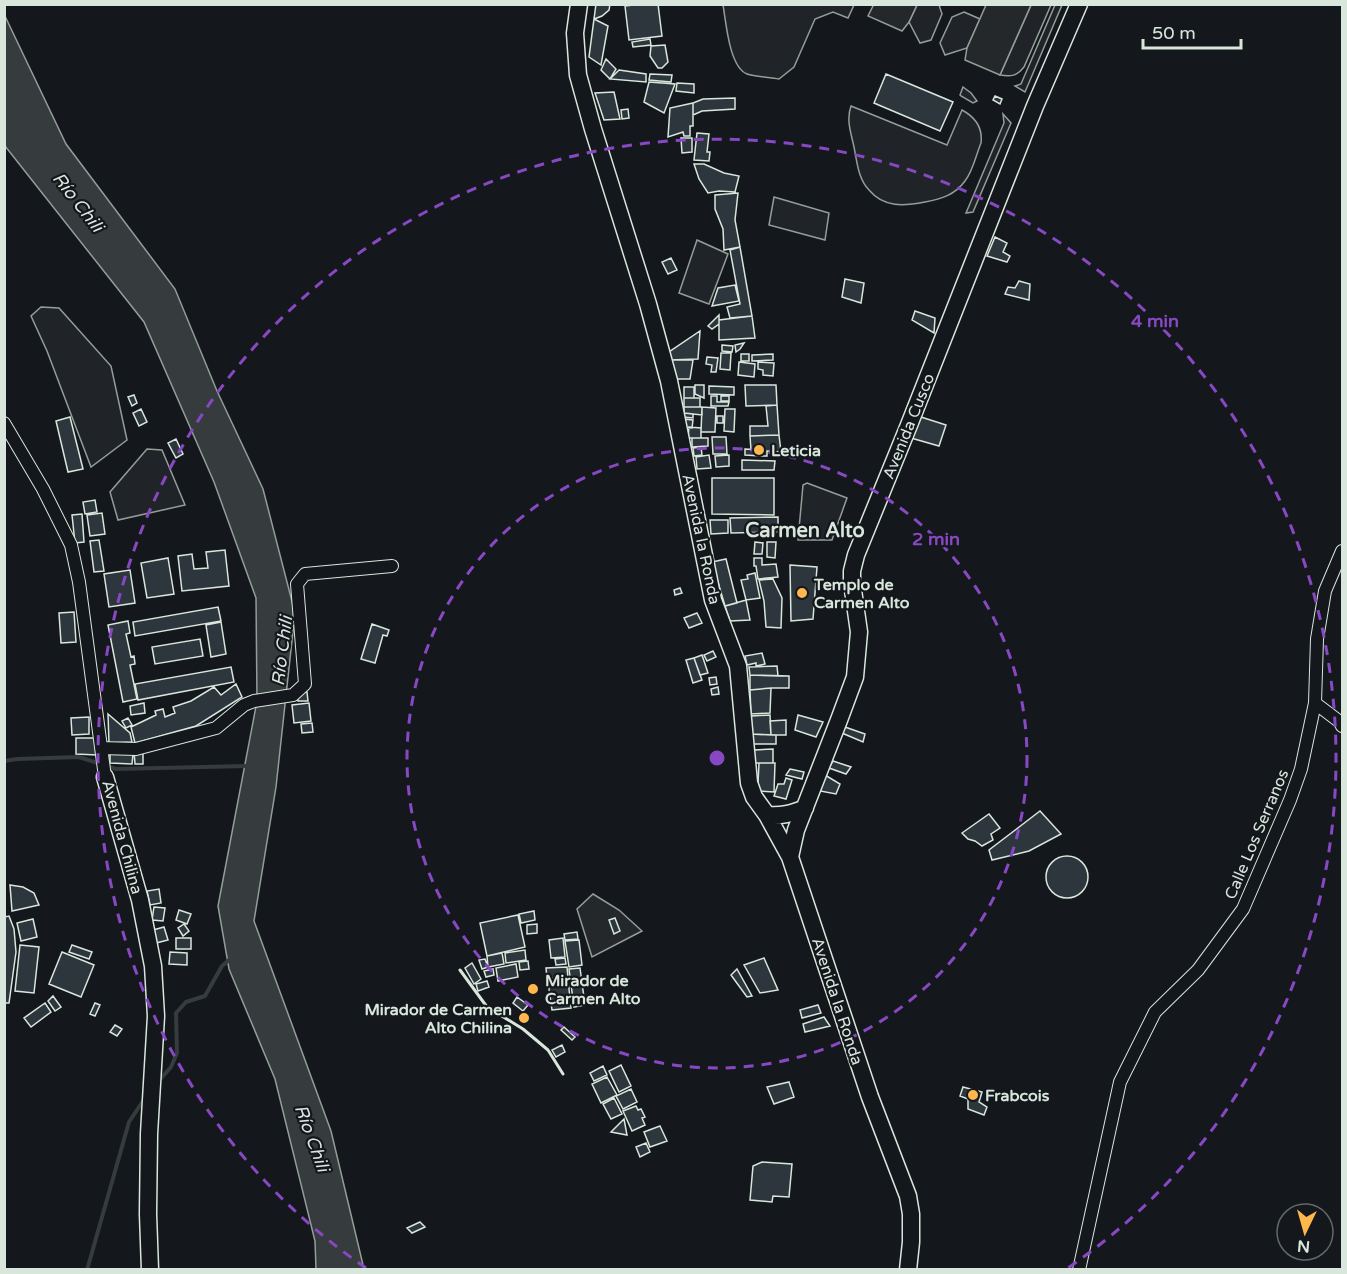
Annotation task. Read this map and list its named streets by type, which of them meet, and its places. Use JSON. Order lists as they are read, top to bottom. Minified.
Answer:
{"streets":{"street":["Avenida Cusco","Avenida la Ronda","Calle Los Serranos","Avenida Chilina"]},"crossings":[["Avenida Cusco","Avenida la Ronda"]],"districts":["Carmen Alto"],"water":["Río Chili"],"places":["Leticia","Templo de Carmen Alto","Mirador de Carmen Alto","Mirador de Carmen Alto Chilina","Frabcois"],"scale_bar":"50 m","north":"bottom","rings":["4 min","2 min"]}
